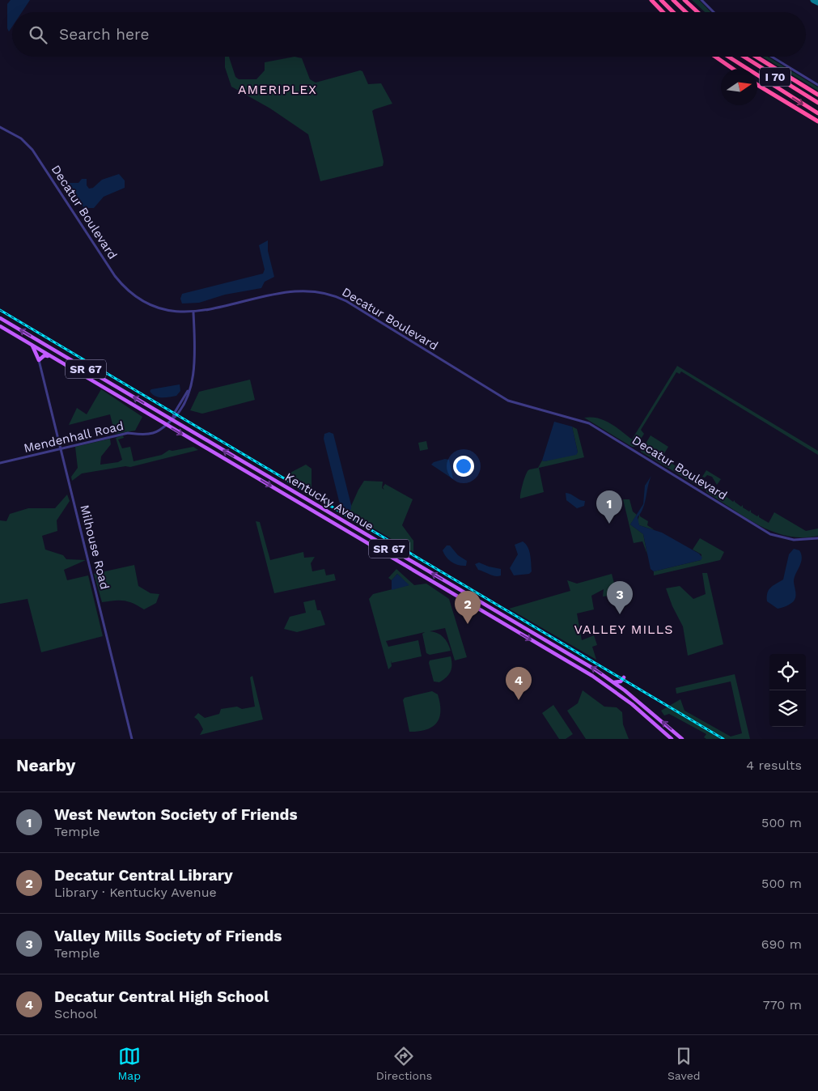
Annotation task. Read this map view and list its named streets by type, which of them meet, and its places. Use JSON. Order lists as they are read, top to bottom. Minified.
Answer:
{"streets":{"highway":["I 70"],"main road":["SR 67","Kentucky Avenue"],"street":["Decatur Boulevard","Mendenhall Road","Milhouse Road"]},"crossings":[["Decatur Boulevard","Mendenhall Road"],["Mendenhall Road","Kentucky Avenue"],["Mendenhall Road","Milhouse Road"]],"districts":["AMERIPLEX","VALLEY MILLS"],"north":"right","page":{"search":"Search here","pins":["1","3","2","4"],"heading":["Nearby","4 results"],"list":[{"mark":"1","name":"West Newton Society of Friends","note":"Temple","value":"500 m"},{"mark":"2","name":"Decatur Central Library","note":"Library · Kentucky Avenue","value":"500 m"},{"mark":"3","name":"Valley Mills Society of Friends","note":"Temple","value":"690 m"},{"mark":"4","name":"Decatur Central High School","note":"School","value":"770 m"}],"nav":["Map","Directions","Saved"]}}
